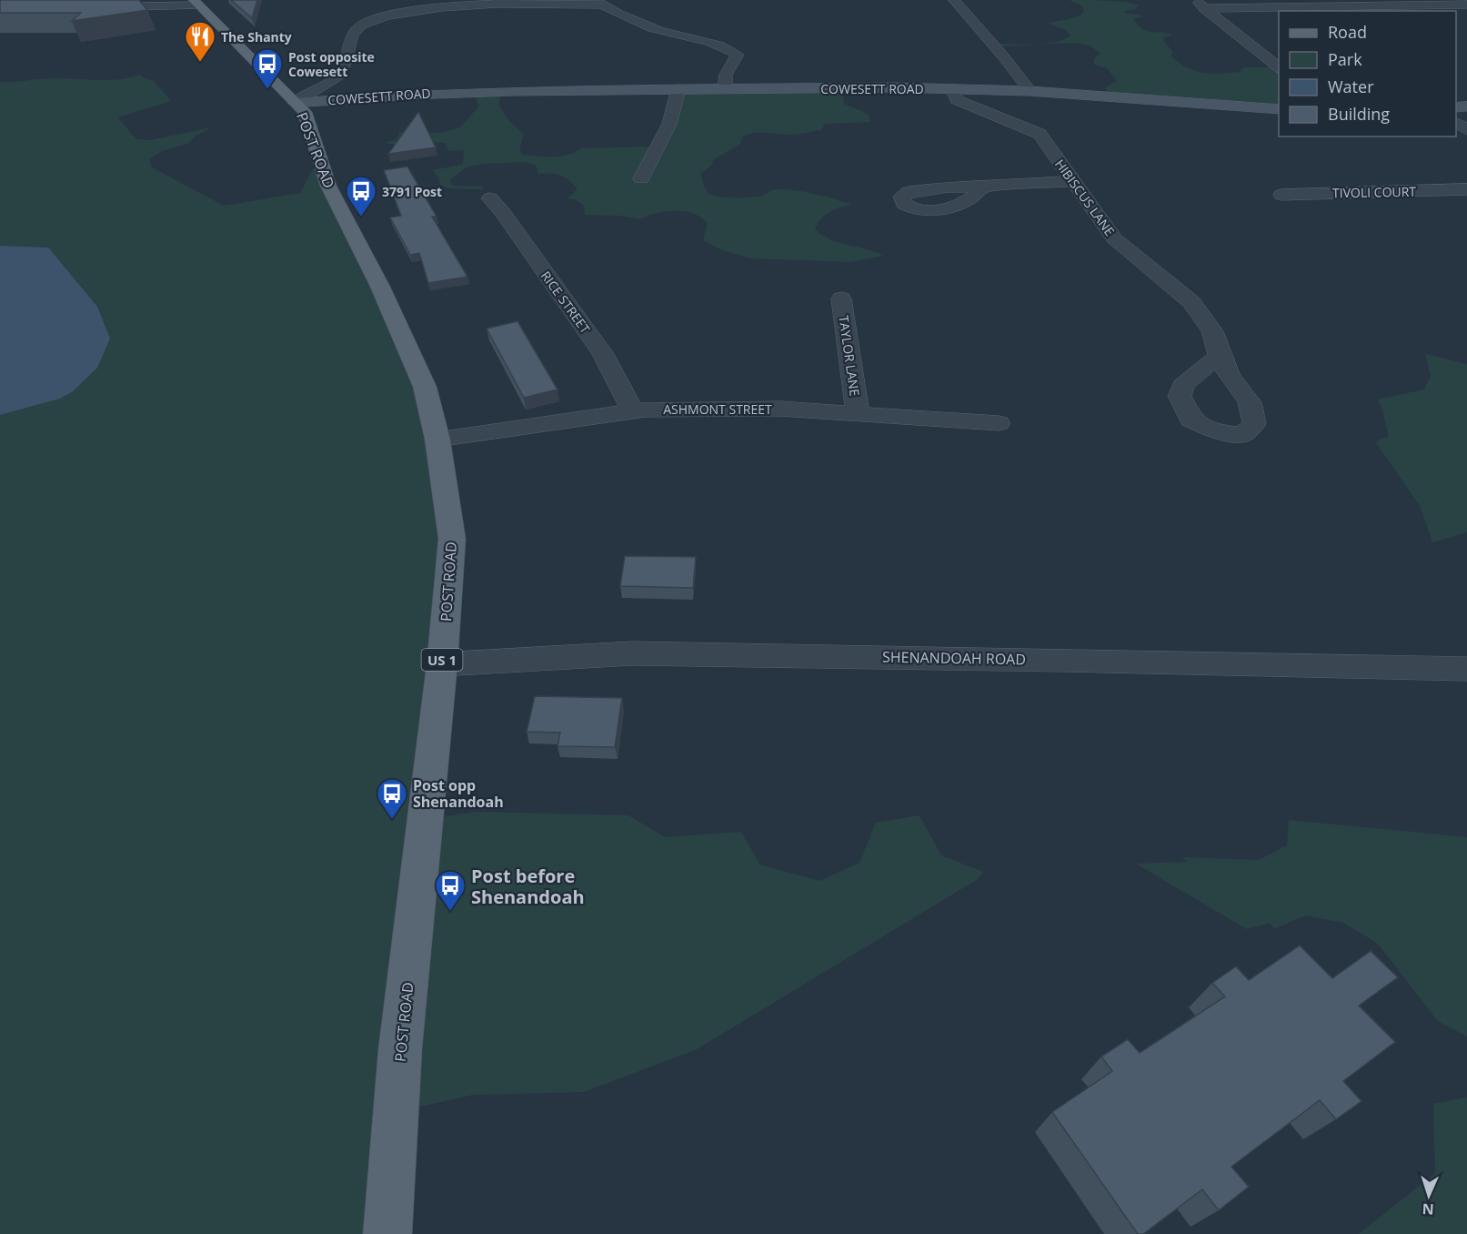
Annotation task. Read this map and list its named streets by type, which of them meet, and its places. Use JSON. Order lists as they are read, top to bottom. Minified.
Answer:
{"streets":{"main road":["COWESETT ROAD","POST ROAD","US 1"],"street":["TIVOLI COURT","HIBISCUS LANE","RICE STREET","TAYLOR LANE","ASHMONT STREET","SHENANDOAH ROAD"]},"crossings":[["COWESETT ROAD","POST ROAD"],["COWESETT ROAD","HIBISCUS LANE"],["POST ROAD","ASHMONT STREET"],["POST ROAD","SHENANDOAH ROAD"],["RICE STREET","ASHMONT STREET"],["TAYLOR LANE","ASHMONT STREET"]],"places":{"restaurant":["The Shanty"],"bus stop":["Post opposite Cowesett","3791 Post","Post opp Shenandoah","Post before Shenandoah"]},"legend":["Road","Park","Water","Building"],"north":"bottom"}
